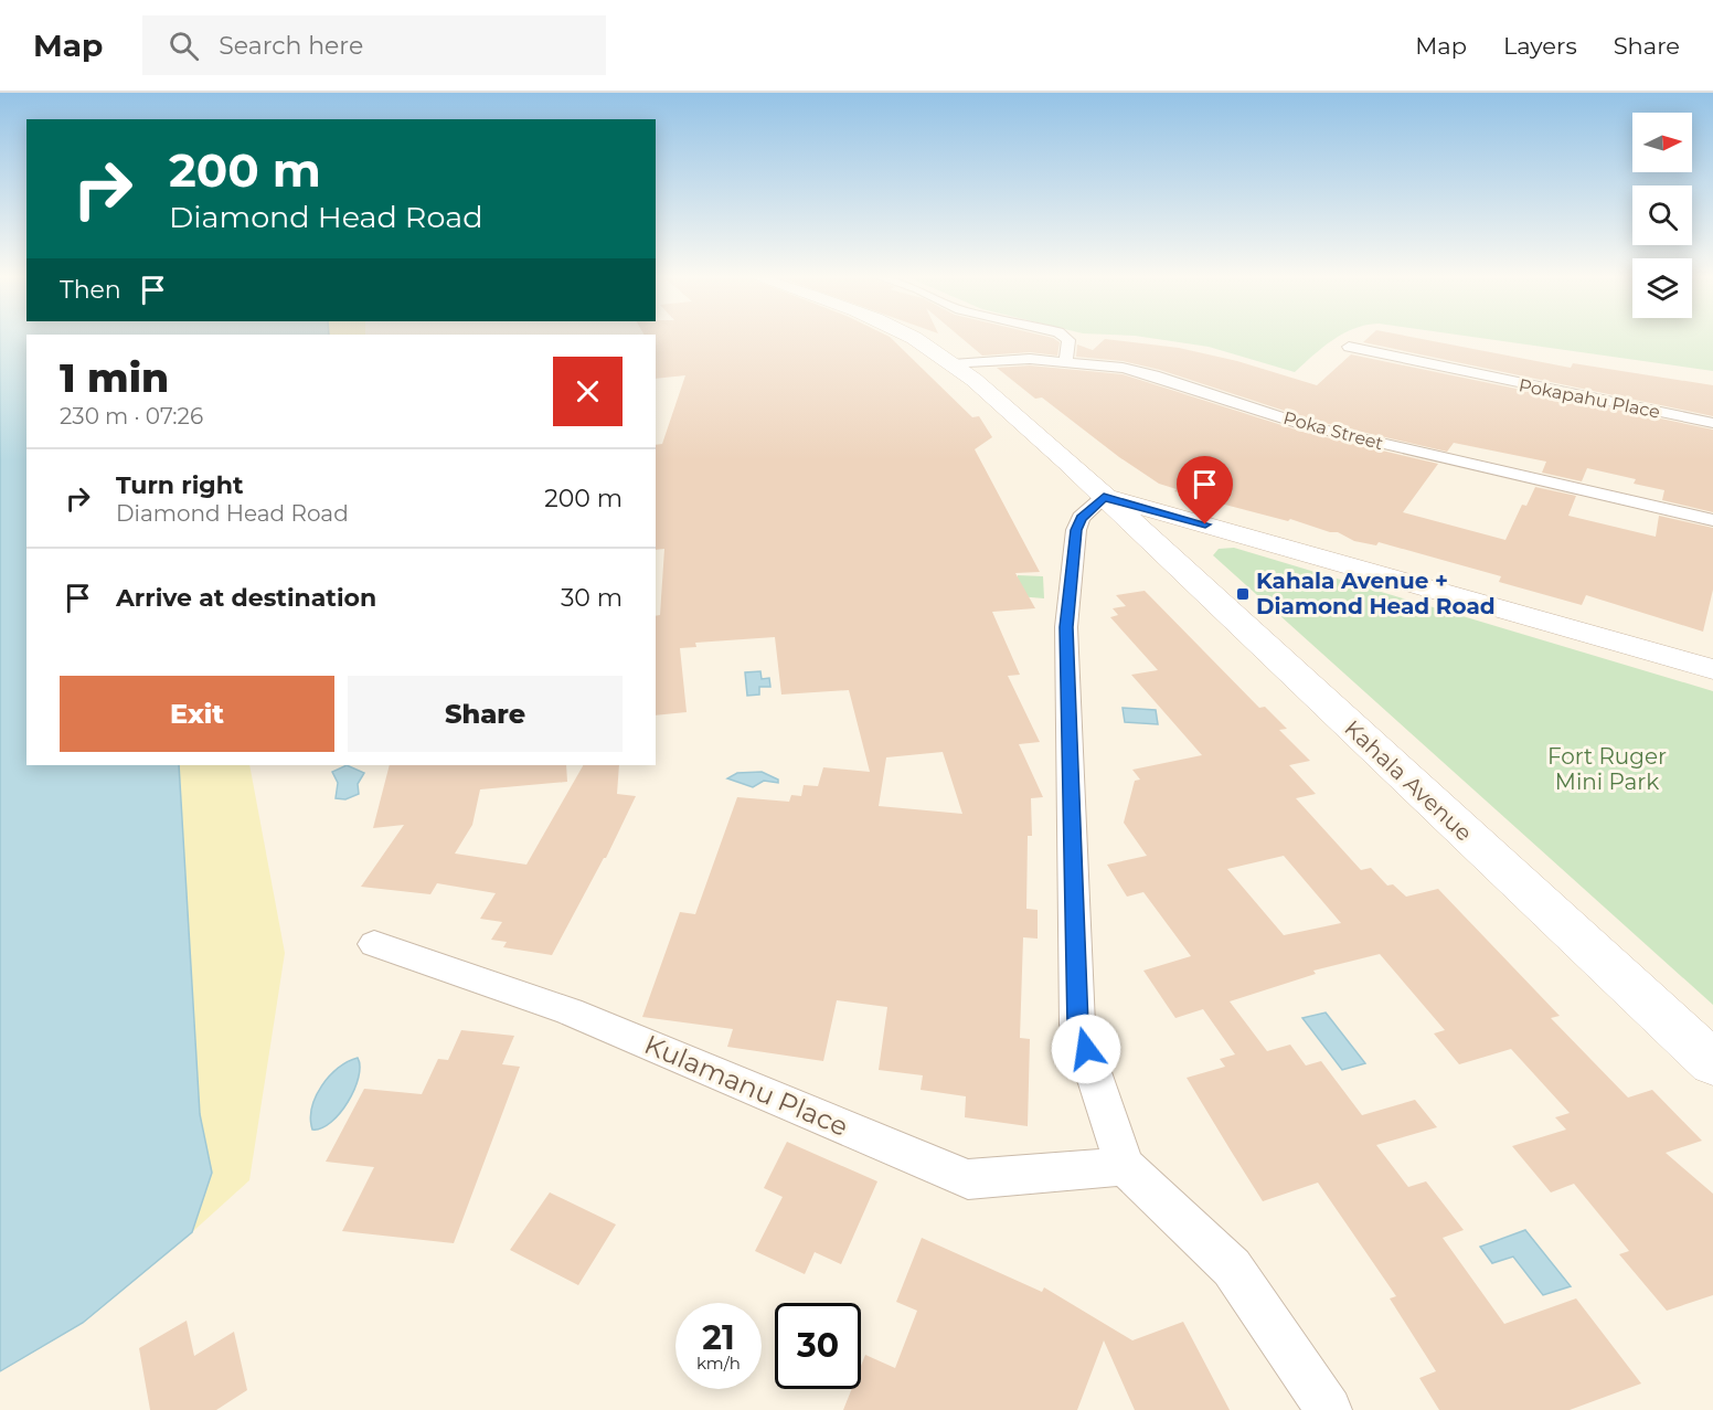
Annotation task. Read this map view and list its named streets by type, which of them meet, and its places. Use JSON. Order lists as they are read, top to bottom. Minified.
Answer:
{"streets":{"street":["Pokapahu Place","Poka Street","Kahala Avenue","Kulamanu Place"]},"crossings":[["Poka Street","Kahala Avenue"]],"parks":["Fort Ruger Mini Park"],"places":{"transit":["Kahala Avenue + Diamond Head Road"]},"north":"right","page":{"header":"Map","search":"Search here","nav":["Map","Layers","Share"],"turn":["200 m","Diamond Head Road"],"then":"Then","heading":["1 min","230 m · 07:26"],"list":[{"name":"Turn right","note":"Diamond Head Road","value":"200 m"},{"name":"Arrive at destination","value":"30 m"}],"buttons":["Exit","Share"],"speed":"21 km/h","limit":"30"}}
